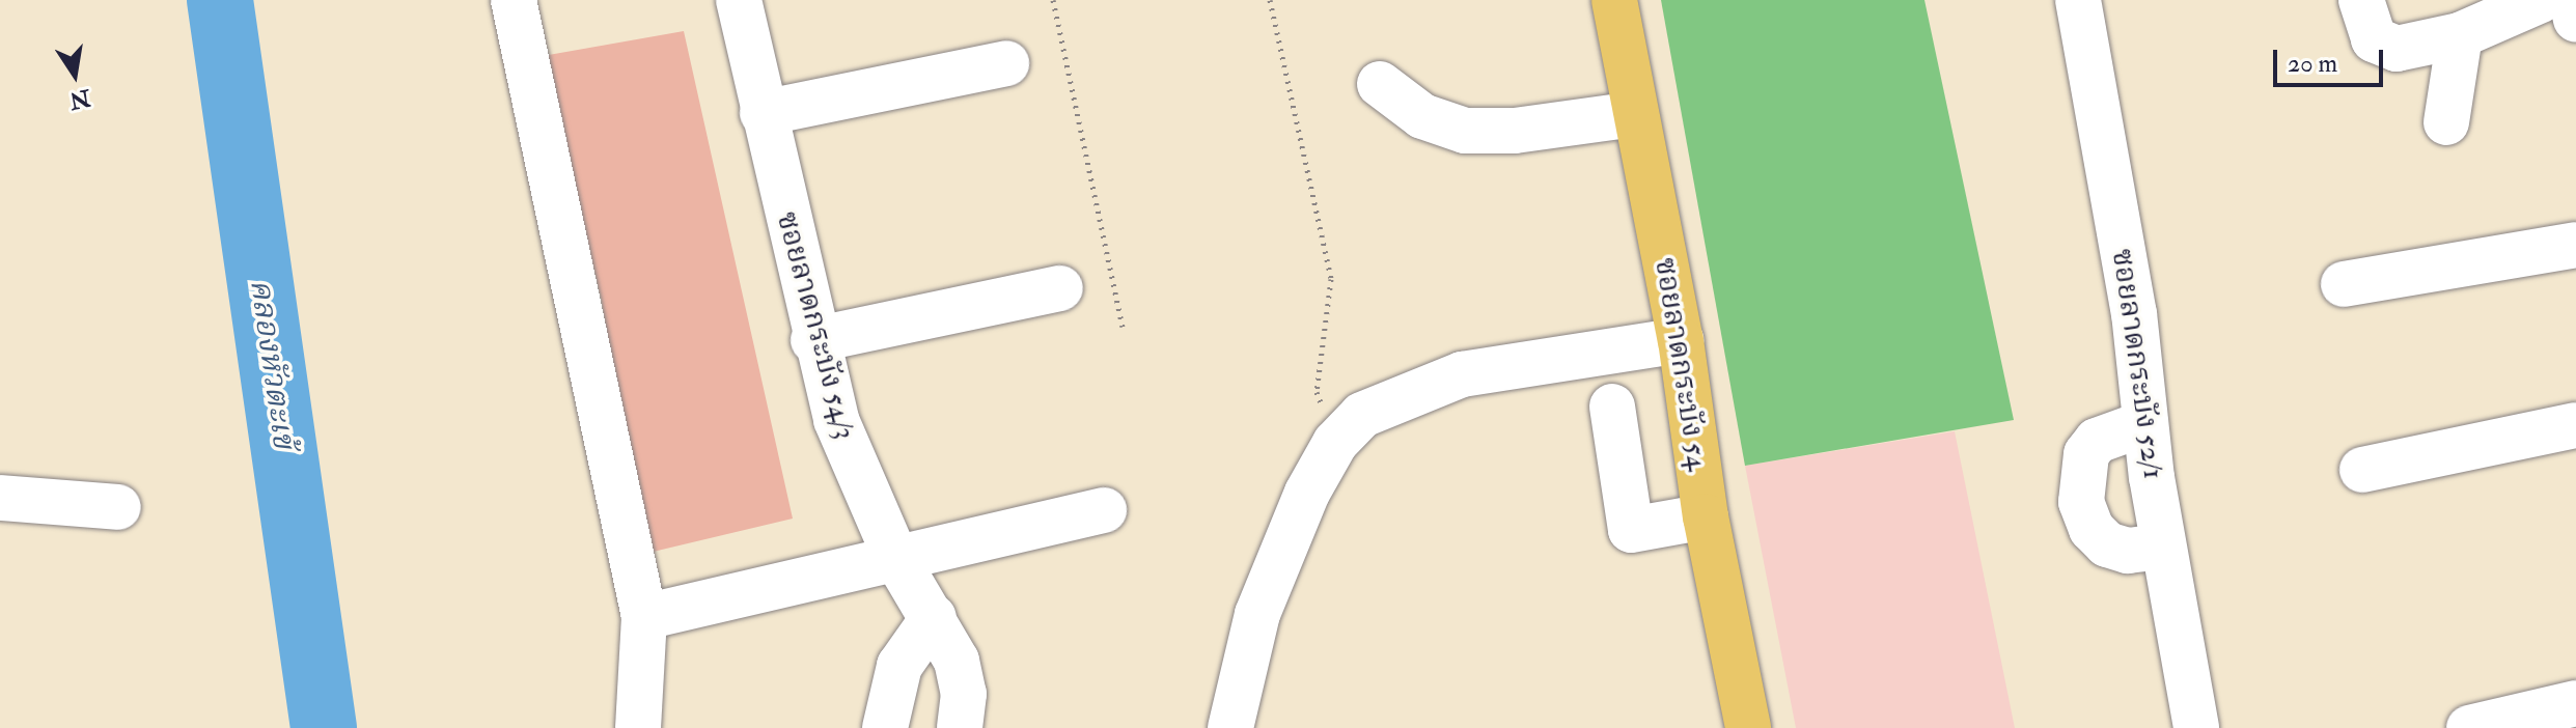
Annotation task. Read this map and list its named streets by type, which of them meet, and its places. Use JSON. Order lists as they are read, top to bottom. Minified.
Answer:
{"streets":{"main road":["ซอยลาดกระบัง 54"],"street":["ซอยลาดกระบัง 54/3","ซอยลาดกระบัง 52/1"]},"water":["คลองหัวตะเข้"],"scale_bar":"20 m","north":"bottom"}
